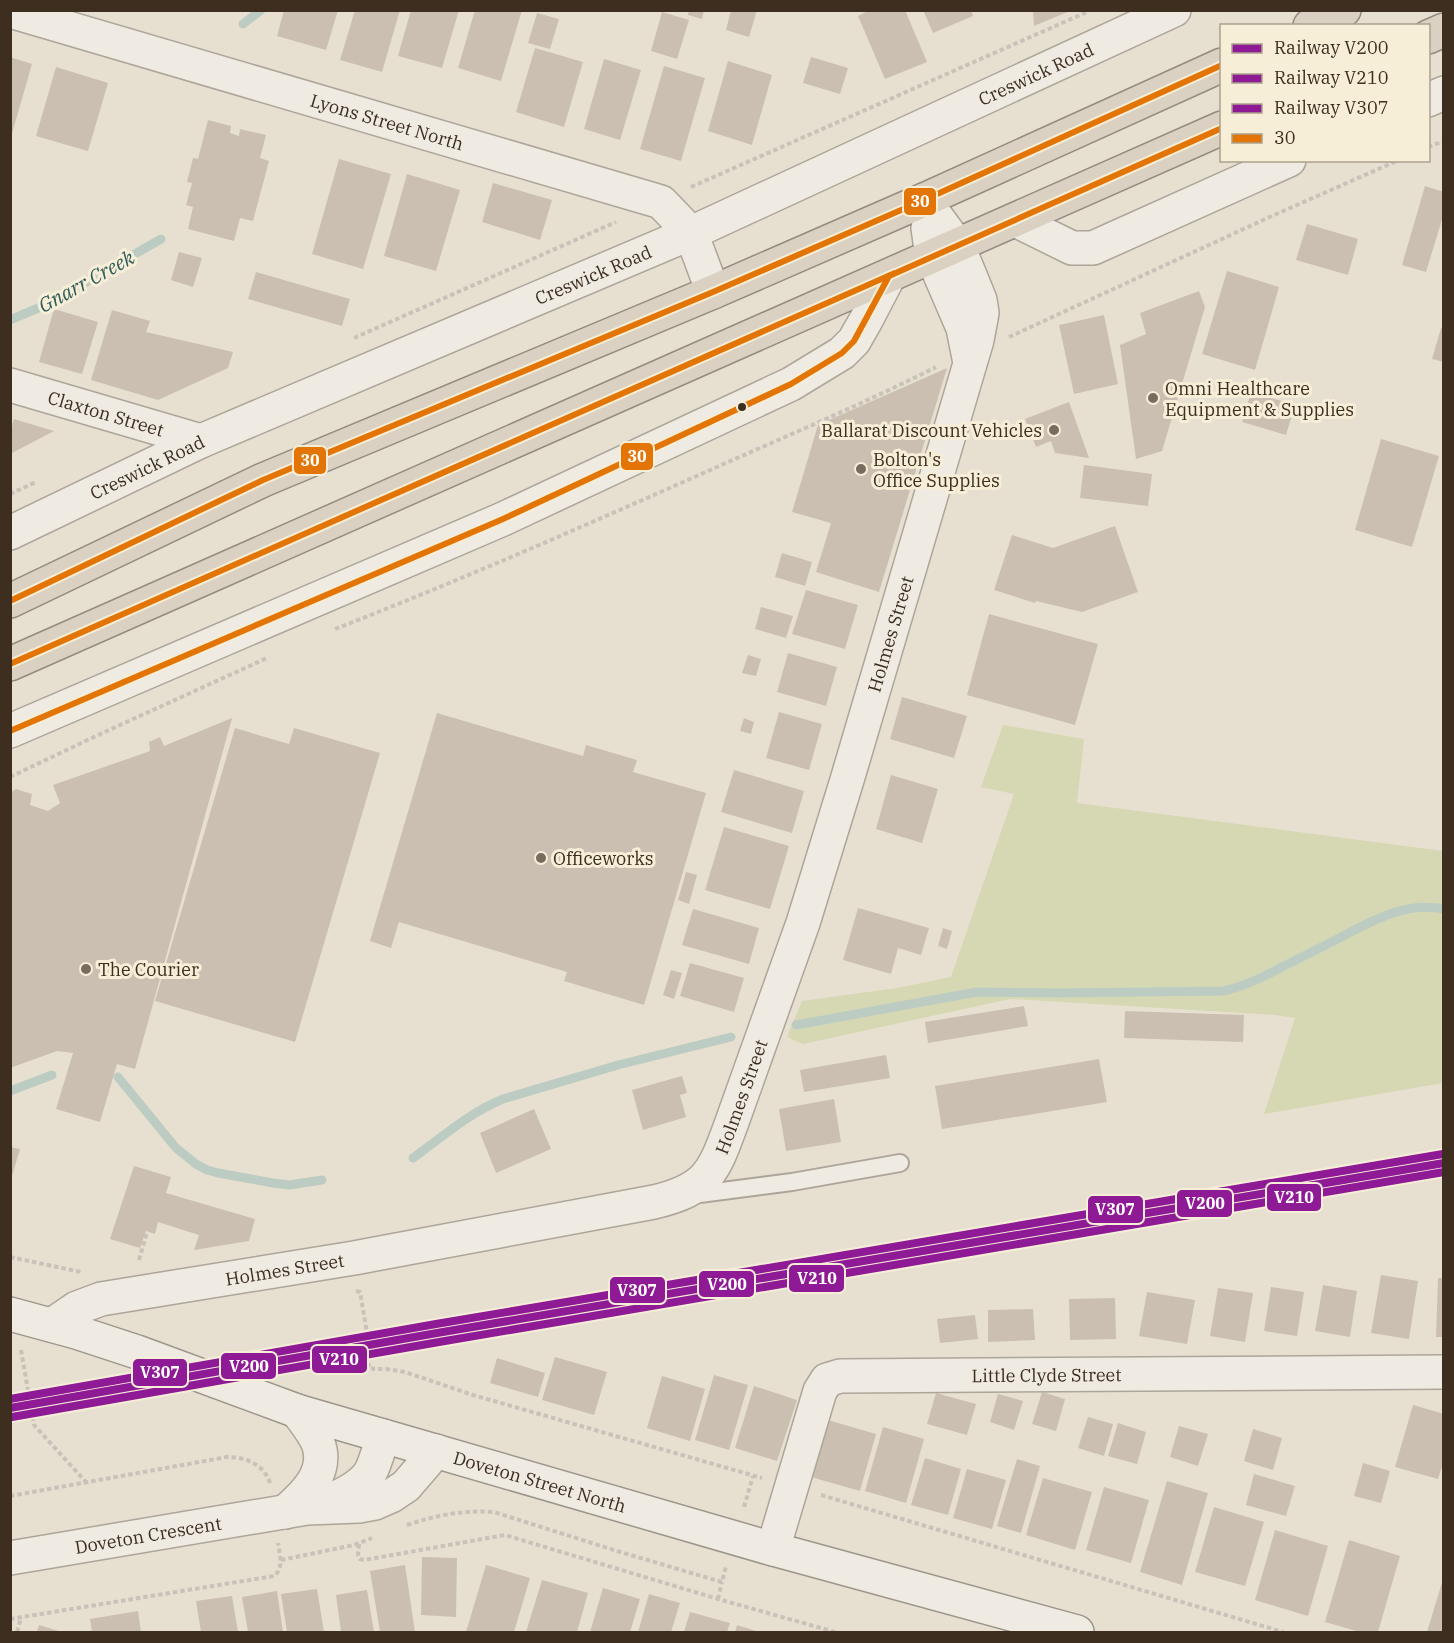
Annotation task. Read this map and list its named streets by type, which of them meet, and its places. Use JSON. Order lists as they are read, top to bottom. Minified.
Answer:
{"streets":{"street":["Creswick Road","Lyons Street North","Claxton Street","Holmes Street","Little Clyde Street","Doveton Street North","Doveton Crescent"]},"crossings":[["Creswick Road","Lyons Street North"],["Creswick Road","Claxton Street"],["Holmes Street","Doveton Street North"],["Little Clyde Street","Doveton Street North"],["Doveton Street North","Doveton Crescent"]],"water":["Gnarr Creek"],"places":["Omni Healthcare Equipment & Supplies","Ballarat Discount Vehicles","Bolton's Office Supplies","Officeworks","The Courier"],"lines":["transit line 30","rail line V307","rail line V200","rail line V210"],"legend":["Railway V200","Railway V210","Railway V307","30"]}
